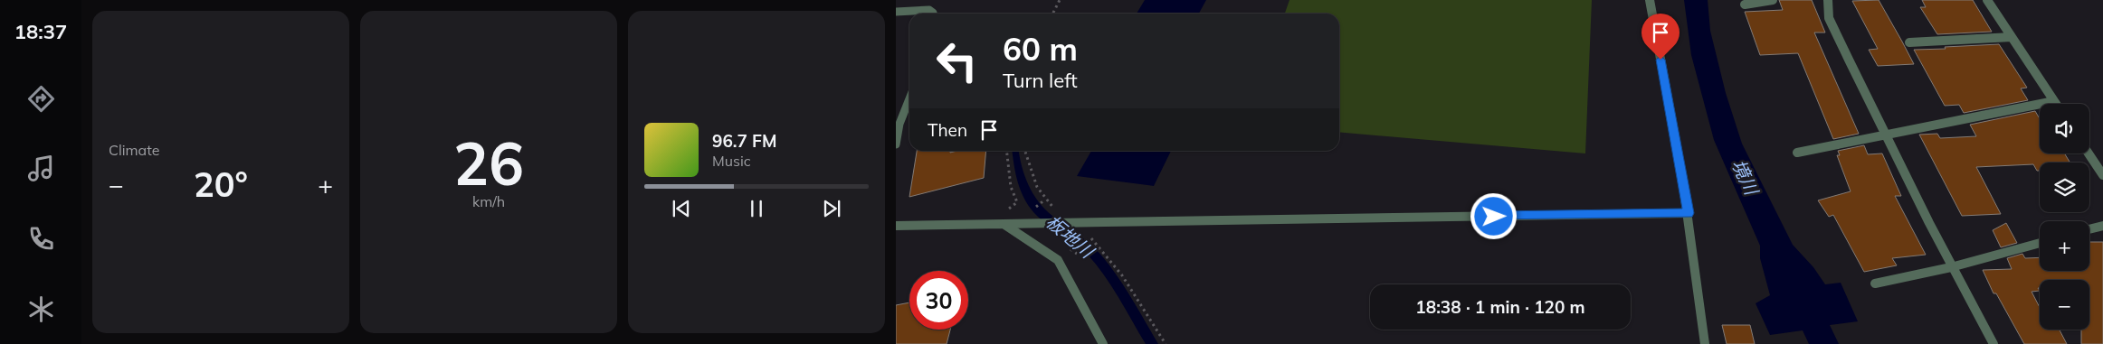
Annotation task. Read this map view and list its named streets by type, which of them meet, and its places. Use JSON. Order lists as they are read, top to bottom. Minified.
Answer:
{"water":["境川","板地川"],"page":{"tabs":"18:37","tile":["Climate",["26","km/h"]],"turn":["60 m","Turn left"],"map_buttons":["+","−"],"then":"Then","song":["96.7 FM","Music"],"heat":["−","20°","+"],"limit":"30","trip":"18:38 · 1 min · 120 m"}}
